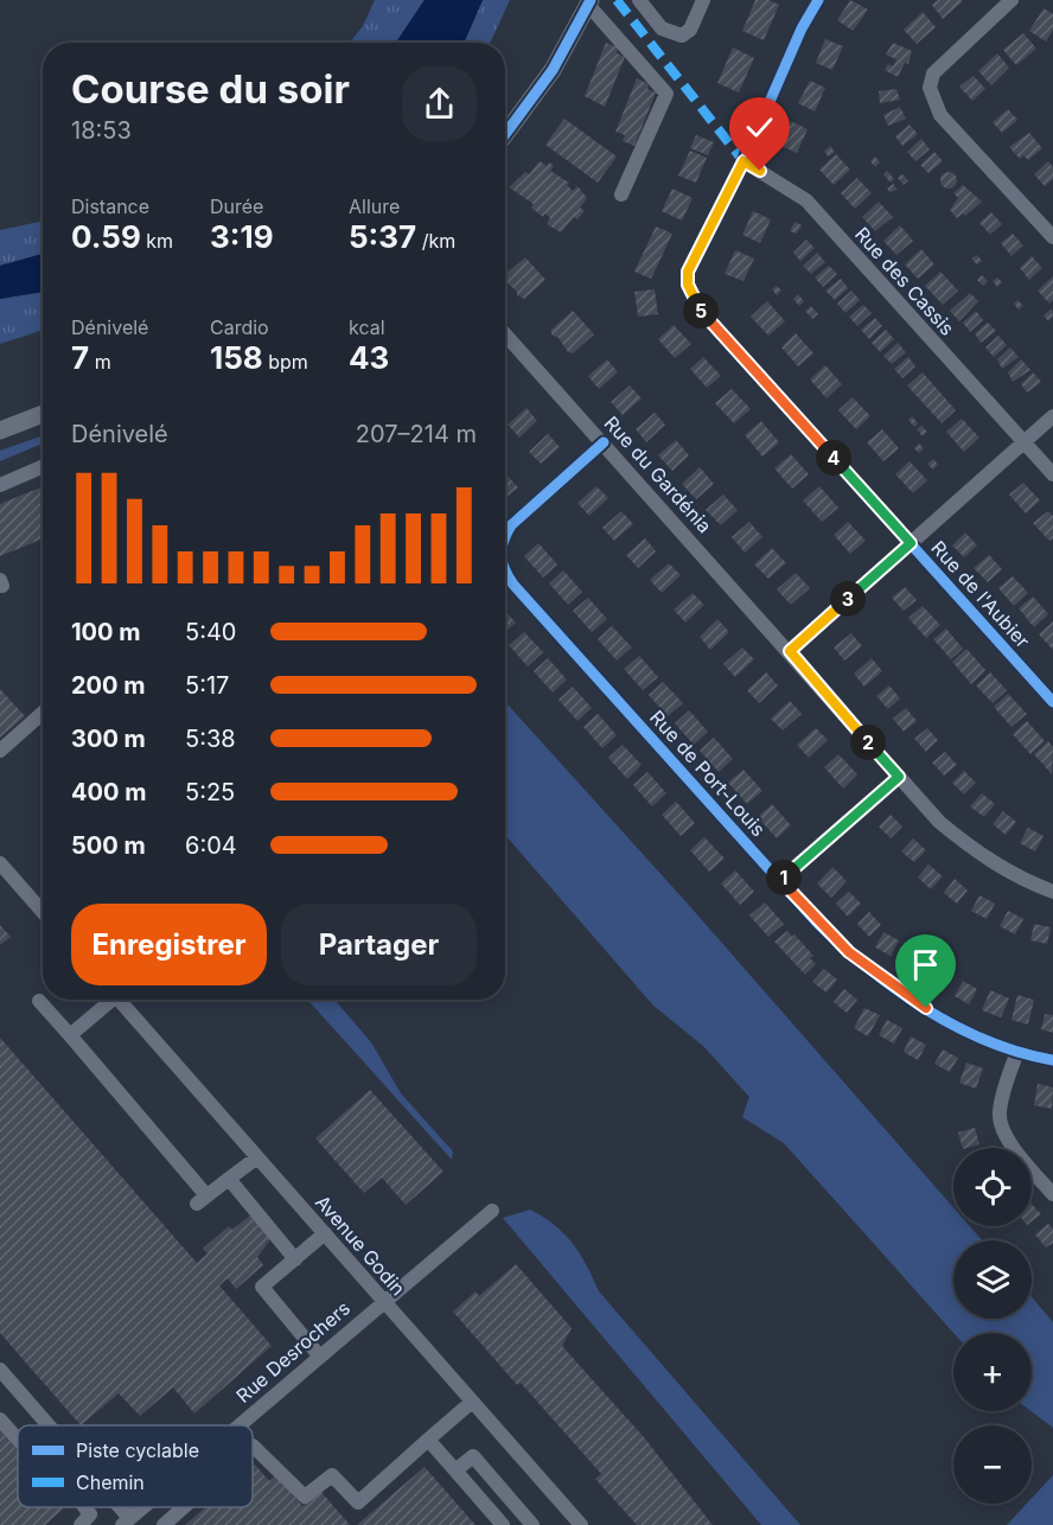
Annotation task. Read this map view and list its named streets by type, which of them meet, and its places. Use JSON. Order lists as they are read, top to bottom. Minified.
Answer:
{"streets":{"street":["Rue des Cassis","Rue du Gardénia","Rue de l'Aubier","Rue de Port-Louis","Avenue Godin","Rue Desrochers"]},"crossings":[["Rue des Cassis","Rue de l'Aubier"],["Rue du Gardénia","Rue de Port-Louis"],["Avenue Godin","Rue Desrochers"]],"legend":["Piste cyclable","Chemin"],"page":{"heading":["Course du soir","18:53"],"stats":[["Distance","0.59 km"],["Durée","3:19"],["Allure","5:37 /km"],["Dénivelé","7 m"],["Cardio","158 bpm"],["kcal","43"]],"pins":["5","4","3","2","1"],"chart":["Dénivelé","207–214 m"],"list":[{"name":"100 m","note":"5:40"},{"name":"200 m","note":"5:17"},{"name":"300 m","note":"5:38"},{"name":"400 m","note":"5:25"},{"name":"500 m","note":"6:04"}],"buttons":["Enregistrer","Partager"],"map_buttons":["+","−"]}}
